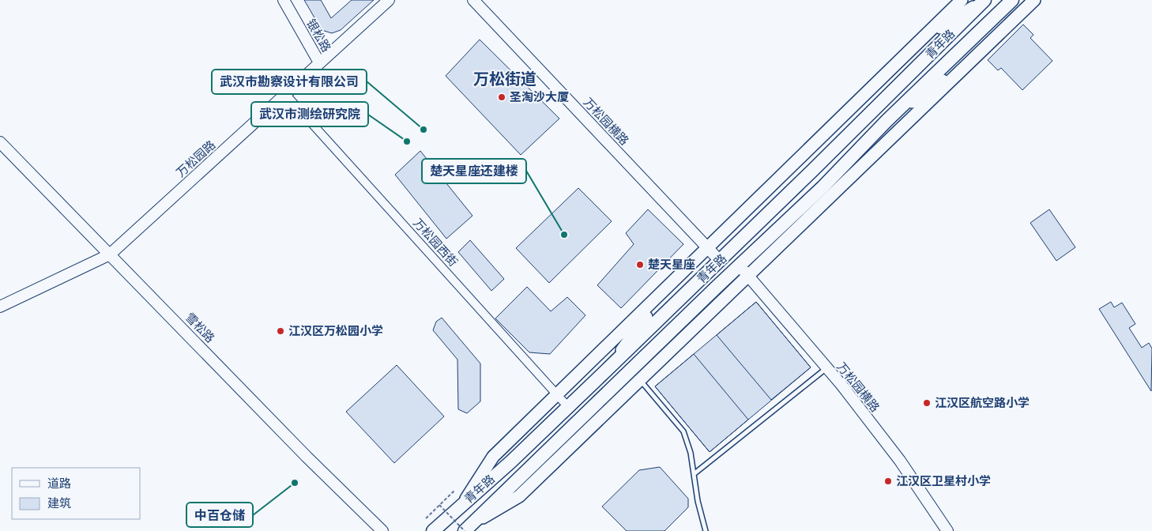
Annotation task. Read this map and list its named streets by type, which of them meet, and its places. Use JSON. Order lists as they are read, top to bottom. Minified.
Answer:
{"streets":{"main road":["青年路"],"street":["银松路","万松园横路","万松园路","万松园西街","雪松路"]},"crossings":[["银松路","万松园路"],["青年路","万松园横路"],["青年路","万松园西街"],["万松园路","万松园西街"],["万松园路","雪松路"]],"districts":["万松街道"],"places":["圣淘沙大厦","武汉市勘察设计有限公司","武汉市测绘研究院","楚天星座还建楼","楚天星座","江汉区万松园小学","江汉区航空路小学","江汉区卫星村小学","中百仓储"],"legend":["道路","建筑"]}
